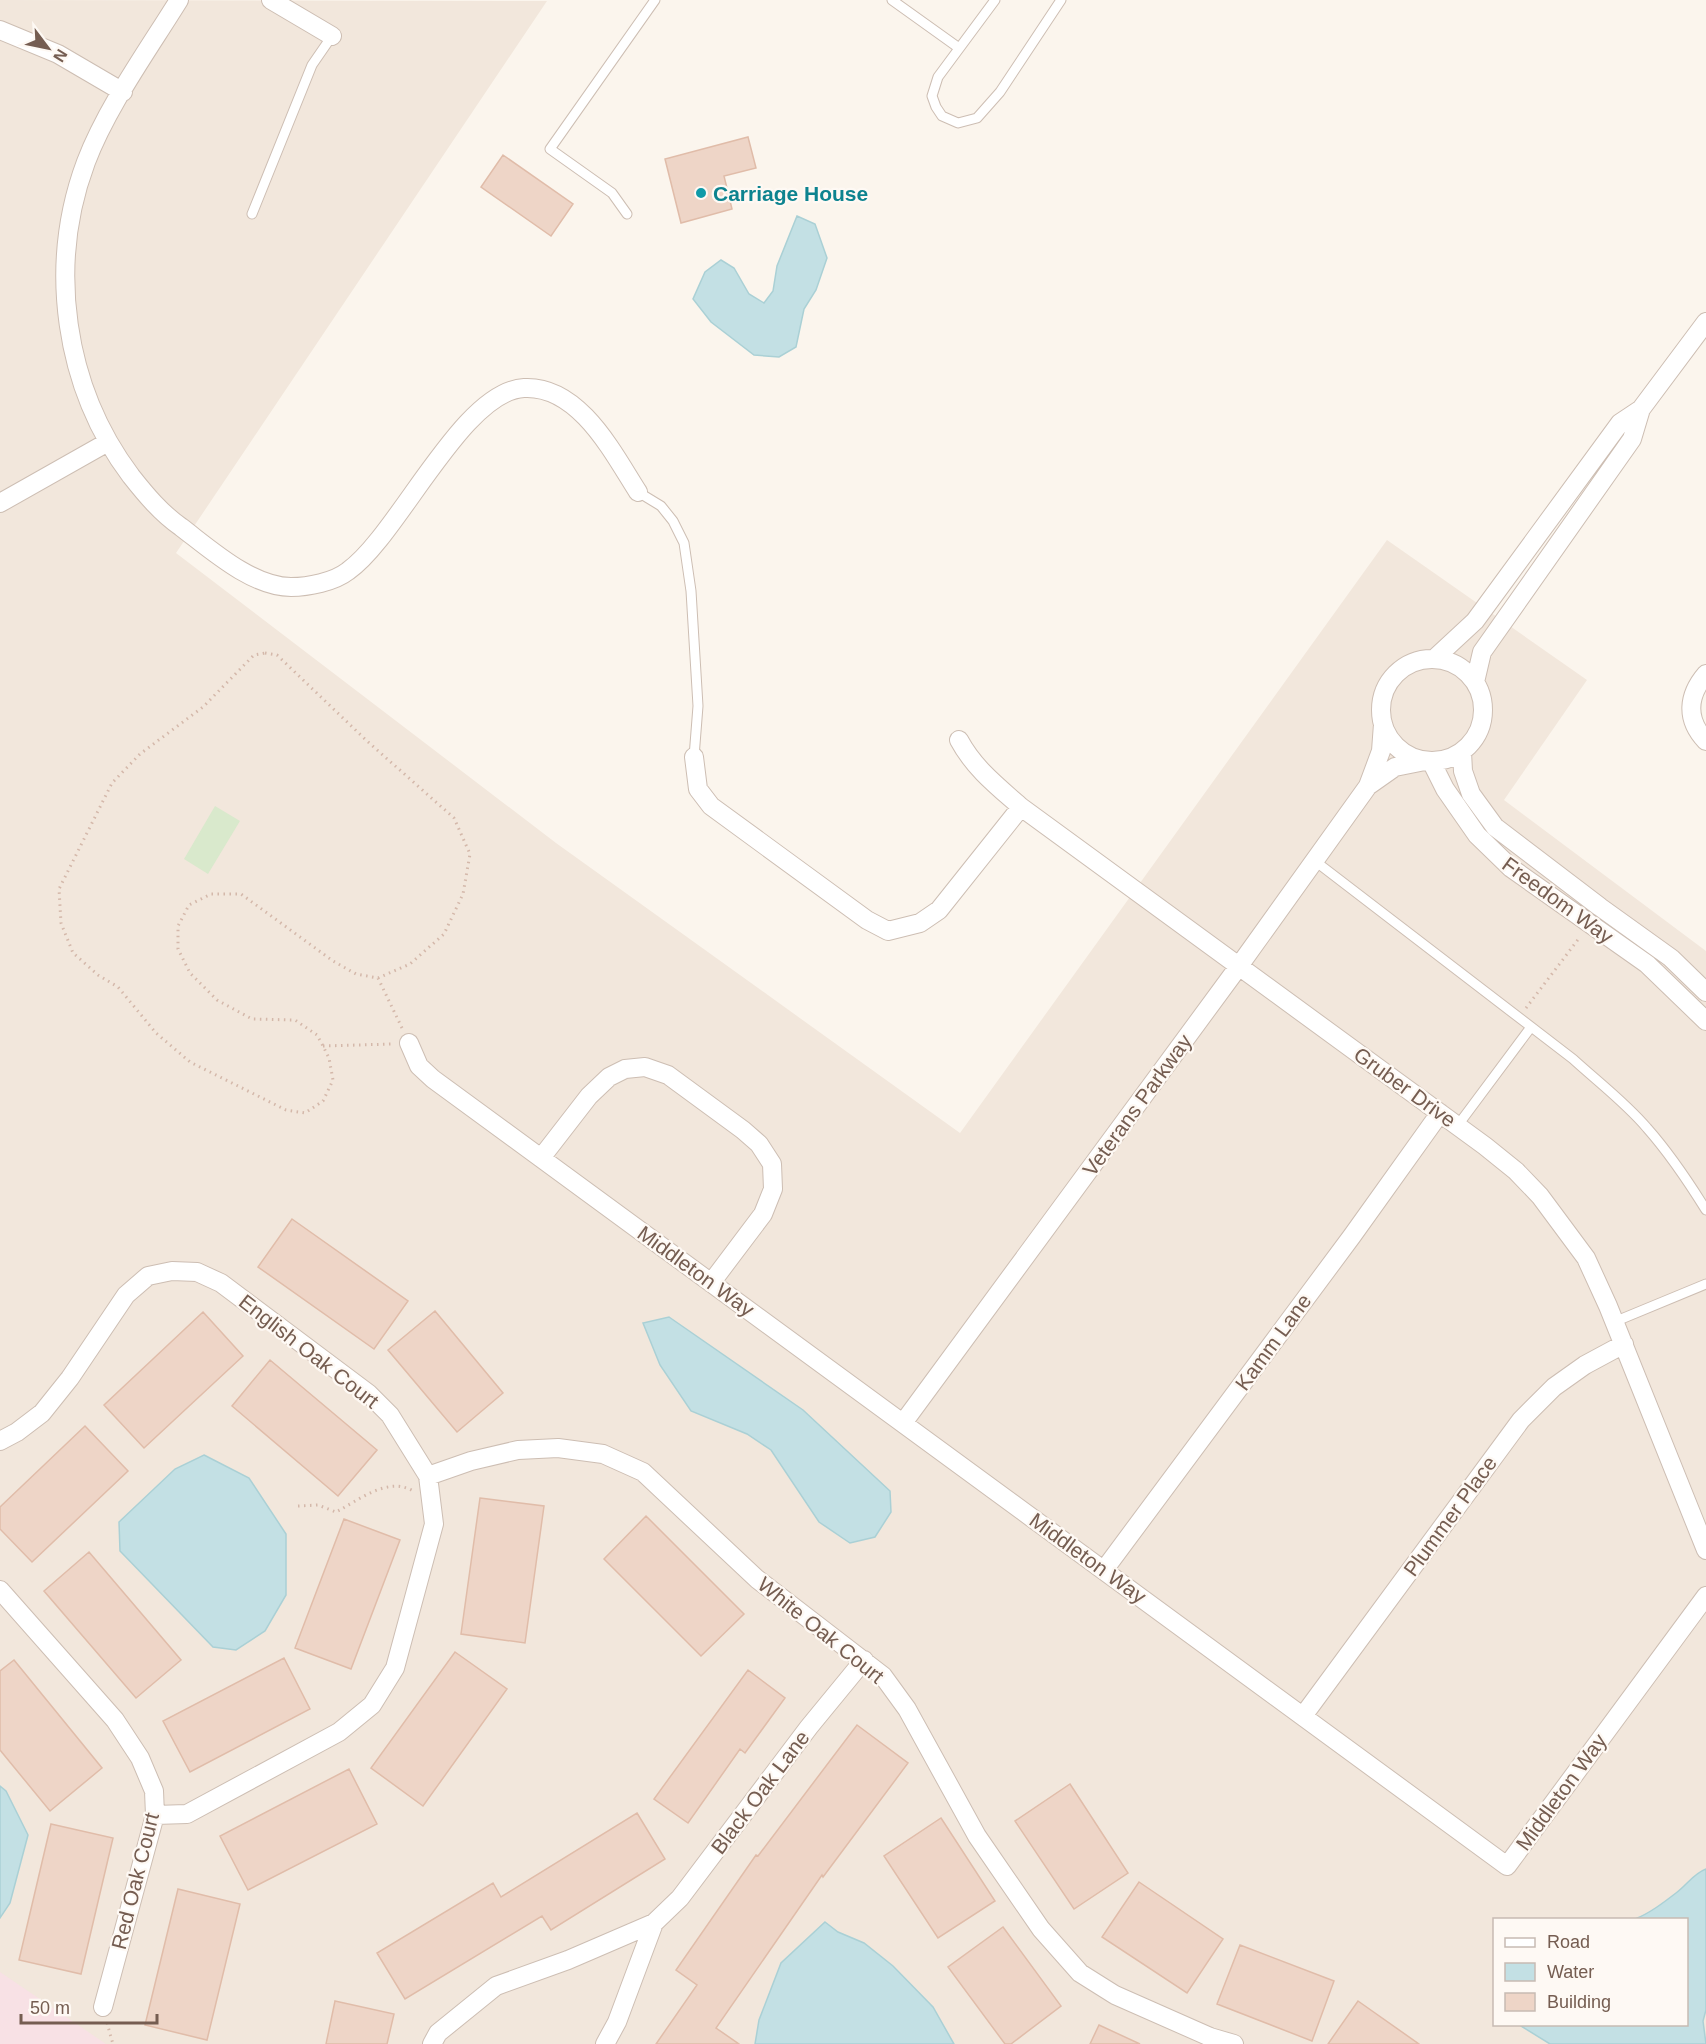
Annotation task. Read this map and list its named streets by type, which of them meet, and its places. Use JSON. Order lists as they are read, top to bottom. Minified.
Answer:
{"streets":{"street":["Freedom Way","Gruber Drive","Veterans Parkway","Middleton Way","Kamm Lane","English Oak Court","Plummer Place","White Oak Court","Black Oak Lane","Red Oak Court"]},"crossings":[["Freedom Way","Veterans Parkway"],["Gruber Drive","Veterans Parkway"],["Gruber Drive","Kamm Lane"],["Gruber Drive","Plummer Place"],["Veterans Parkway","Middleton Way"],["Middleton Way","Kamm Lane"],["Middleton Way","Plummer Place"],["English Oak Court","White Oak Court"],["English Oak Court","Red Oak Court"],["White Oak Court","Black Oak Lane"]],"places":["Carriage House"],"legend":["Road","Water","Building"],"scale_bar":"50 m","north":"bottom right"}
